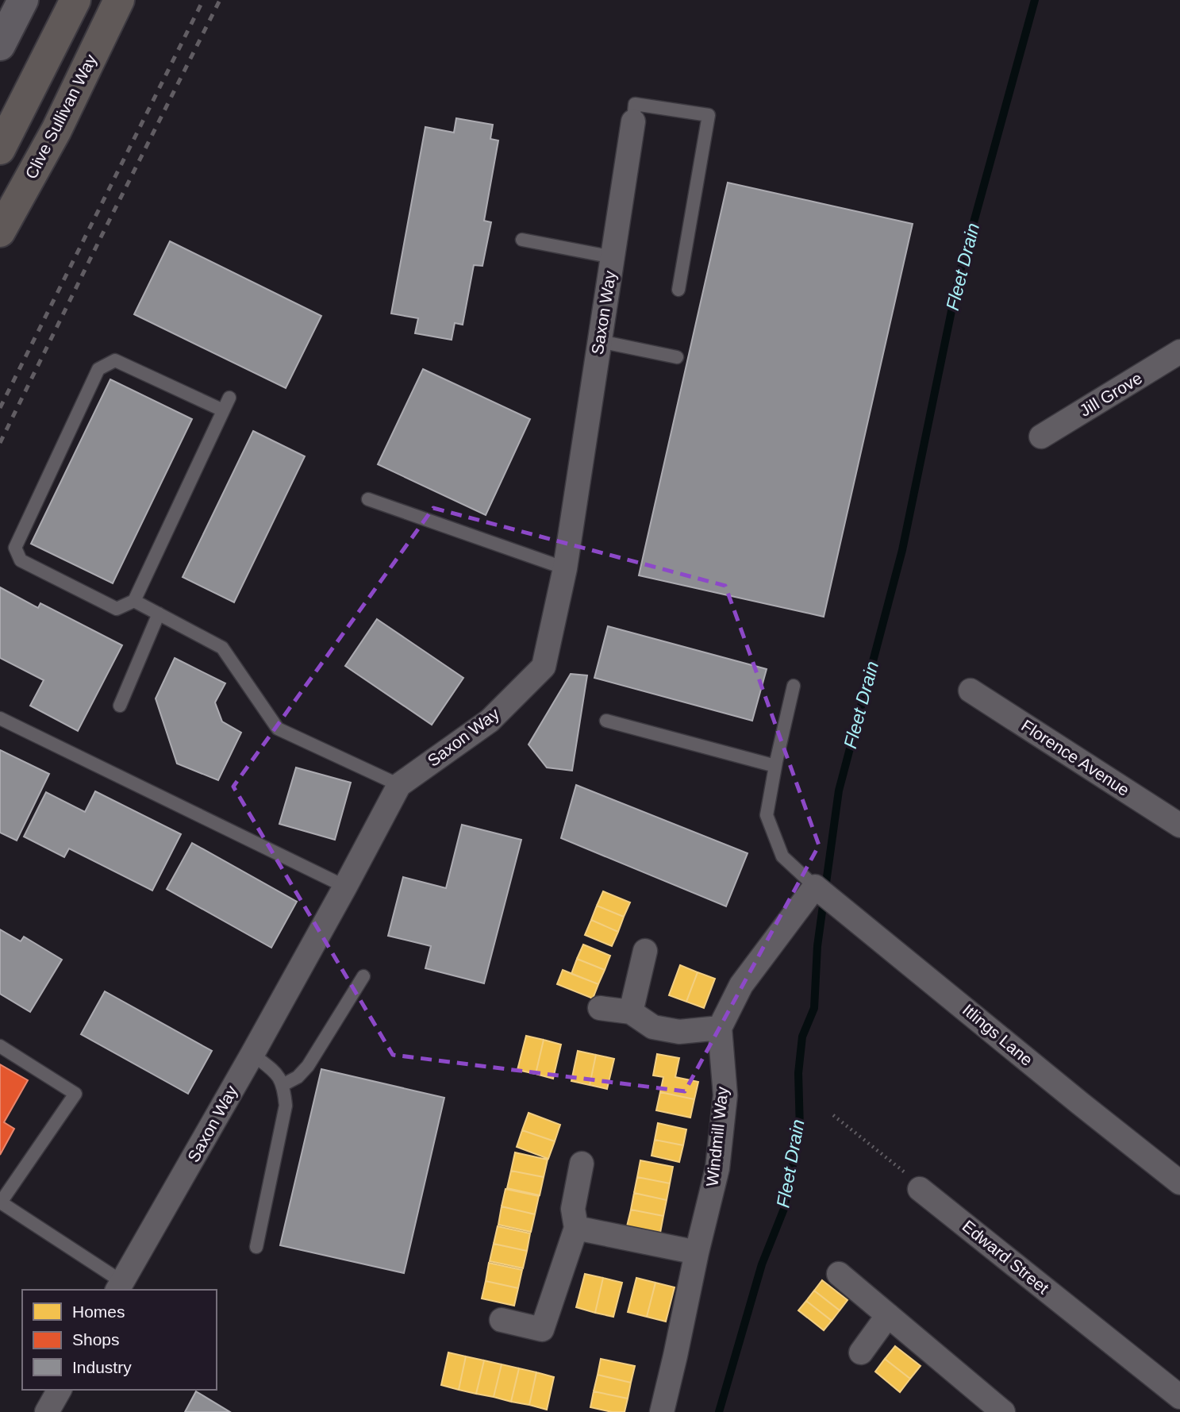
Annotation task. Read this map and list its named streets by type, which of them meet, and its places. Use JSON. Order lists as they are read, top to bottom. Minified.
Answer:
{"streets":{"highway":["Clive Sullivan Way"],"street":["Saxon Way","Jill Grove","Florence Avenue","Itlings Lane","Windmill Way","Edward Street"]},"water":["Fleet Drain"],"legend":["Homes","Shops","Industry"]}
